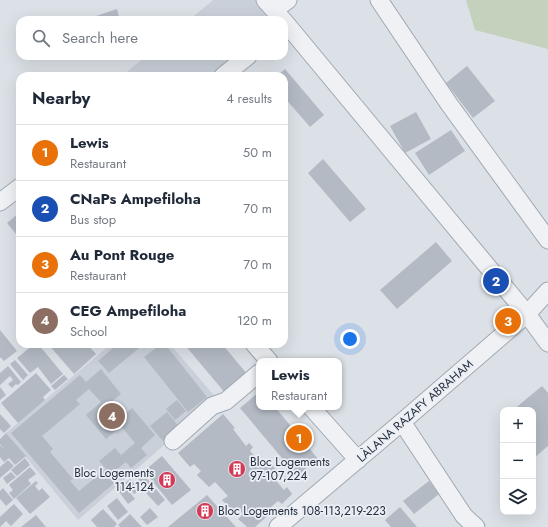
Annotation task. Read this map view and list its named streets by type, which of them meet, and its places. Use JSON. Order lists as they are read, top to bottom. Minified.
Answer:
{"streets":{"street":["LÀLANA RAZAFY ABRAHAM"]},"places":{"building":["Bloc Logements 97-107,224","Bloc Logements 114-124","Bloc Logements 108-113,219-223"]},"page":{"search":"Search here","heading":["Nearby","4 results"],"list":[{"mark":"1","name":"Lewis","note":"Restaurant","value":"50 m"},{"mark":"2","name":"CNaPs Ampefiloha","note":"Bus stop","value":"70 m"},{"mark":"3","name":"Au Pont Rouge","note":"Restaurant","value":"70 m"},{"mark":"4","name":"CEG Ampefiloha","note":"School","value":"120 m"}],"pins":["2","3","4","1"],"popup":["Lewis","Restaurant"],"map_buttons":["+","−"]}}
